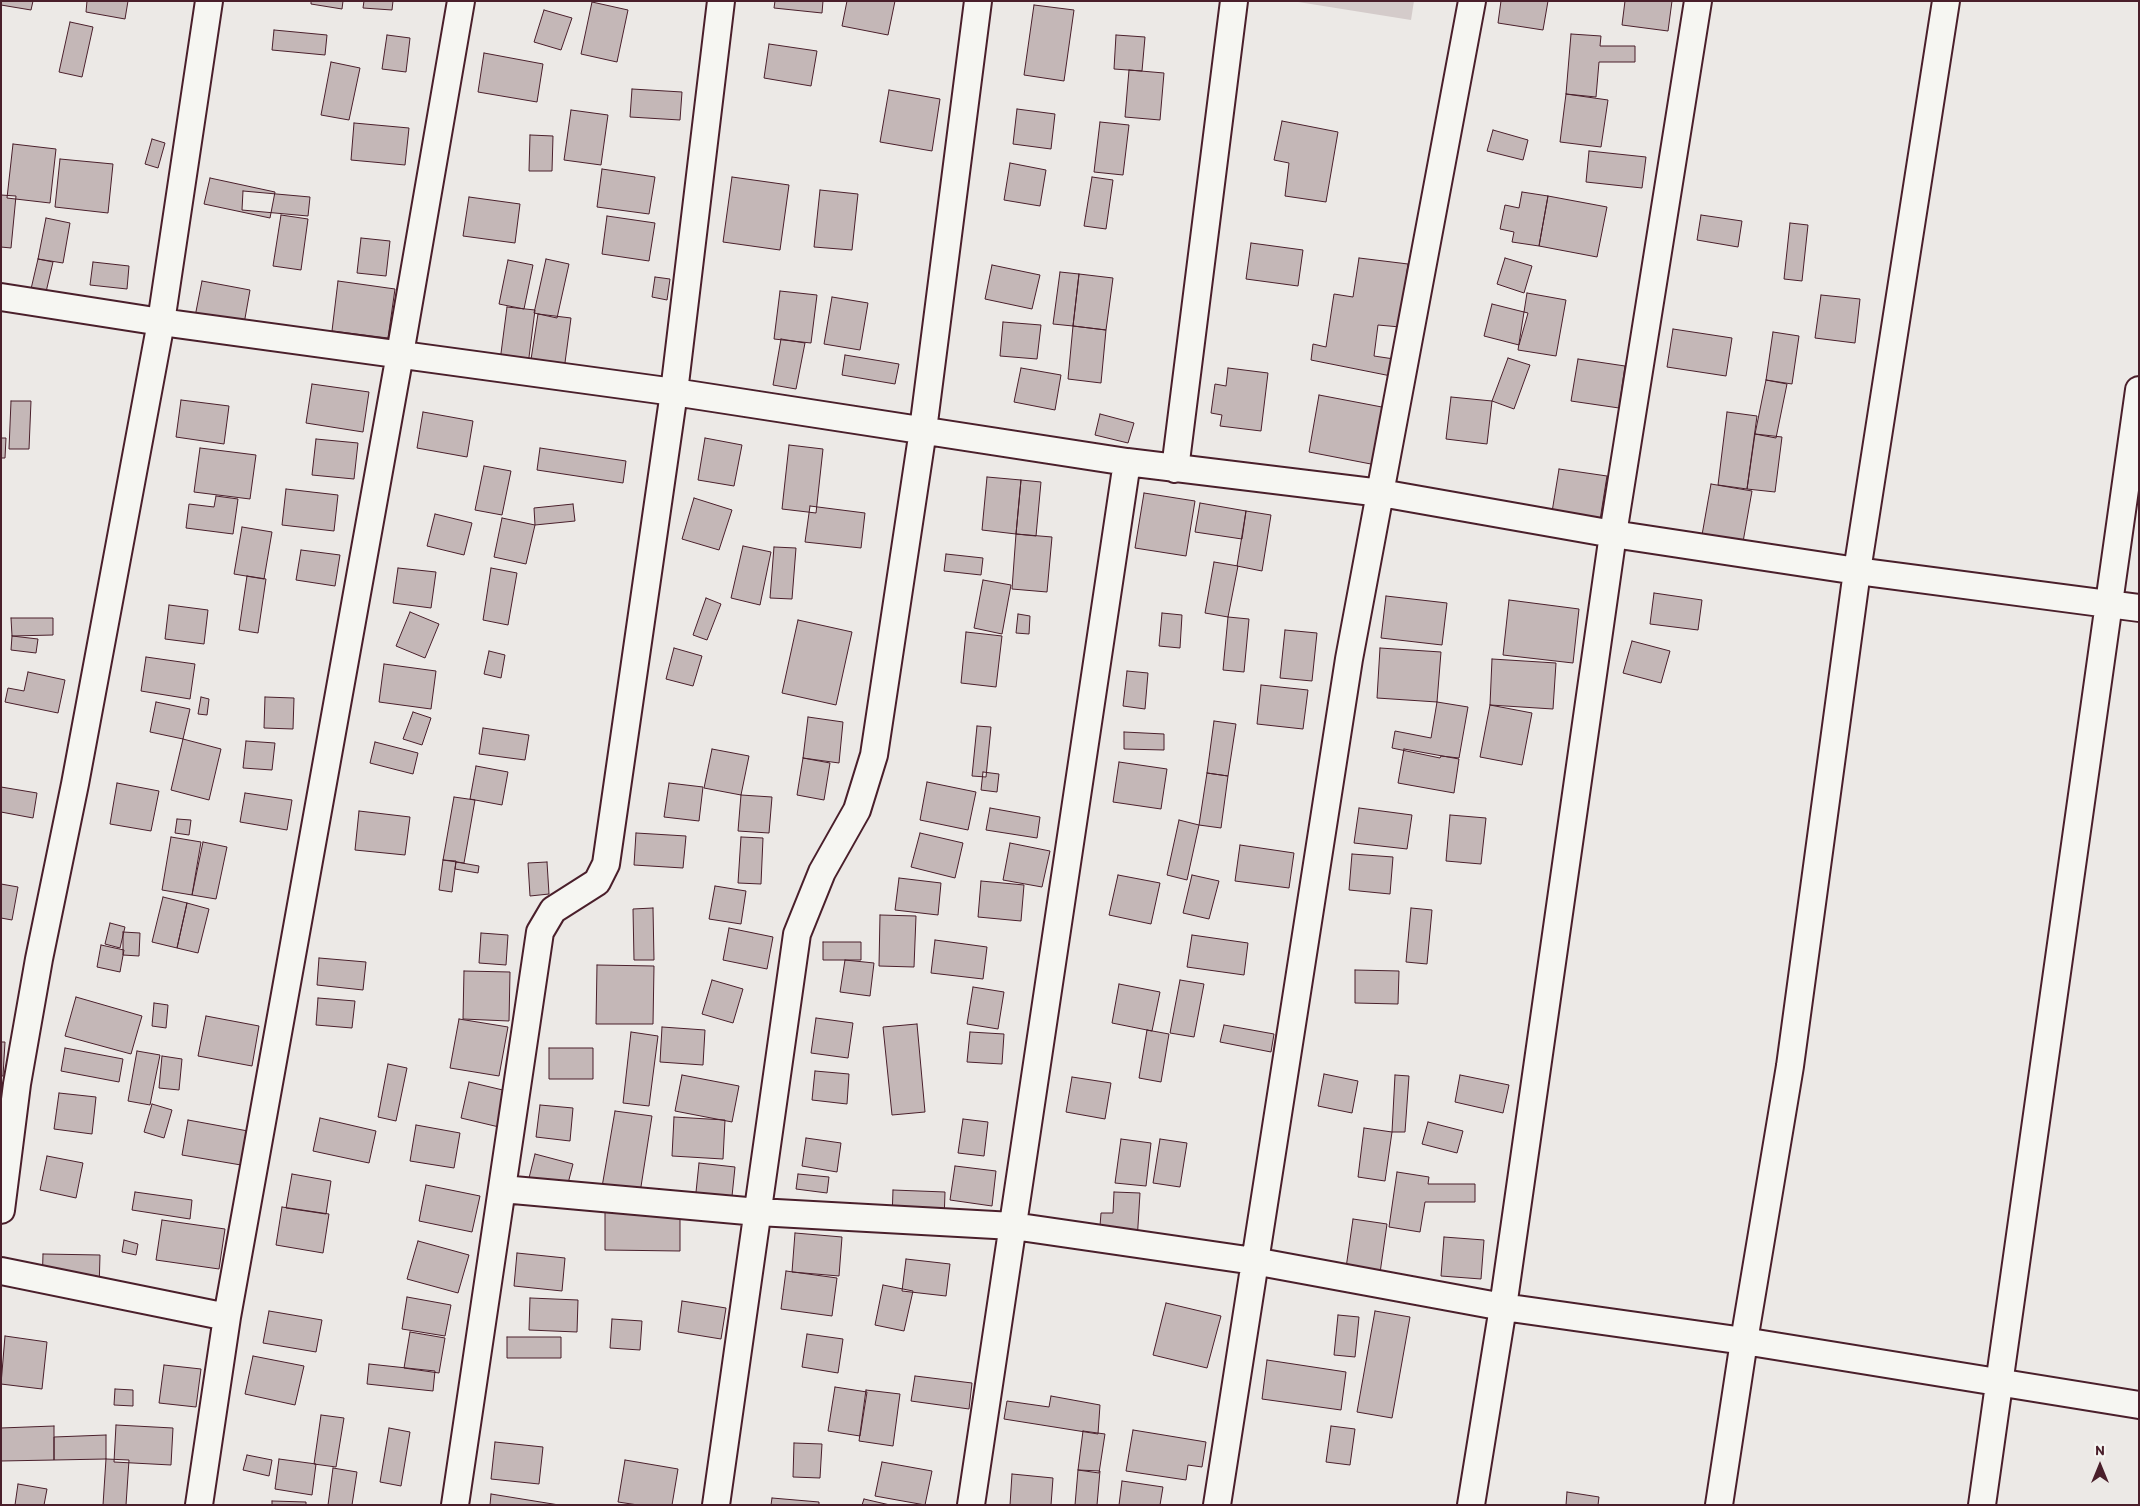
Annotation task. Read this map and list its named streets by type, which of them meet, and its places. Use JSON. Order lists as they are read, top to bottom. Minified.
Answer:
{"north":"top"}
